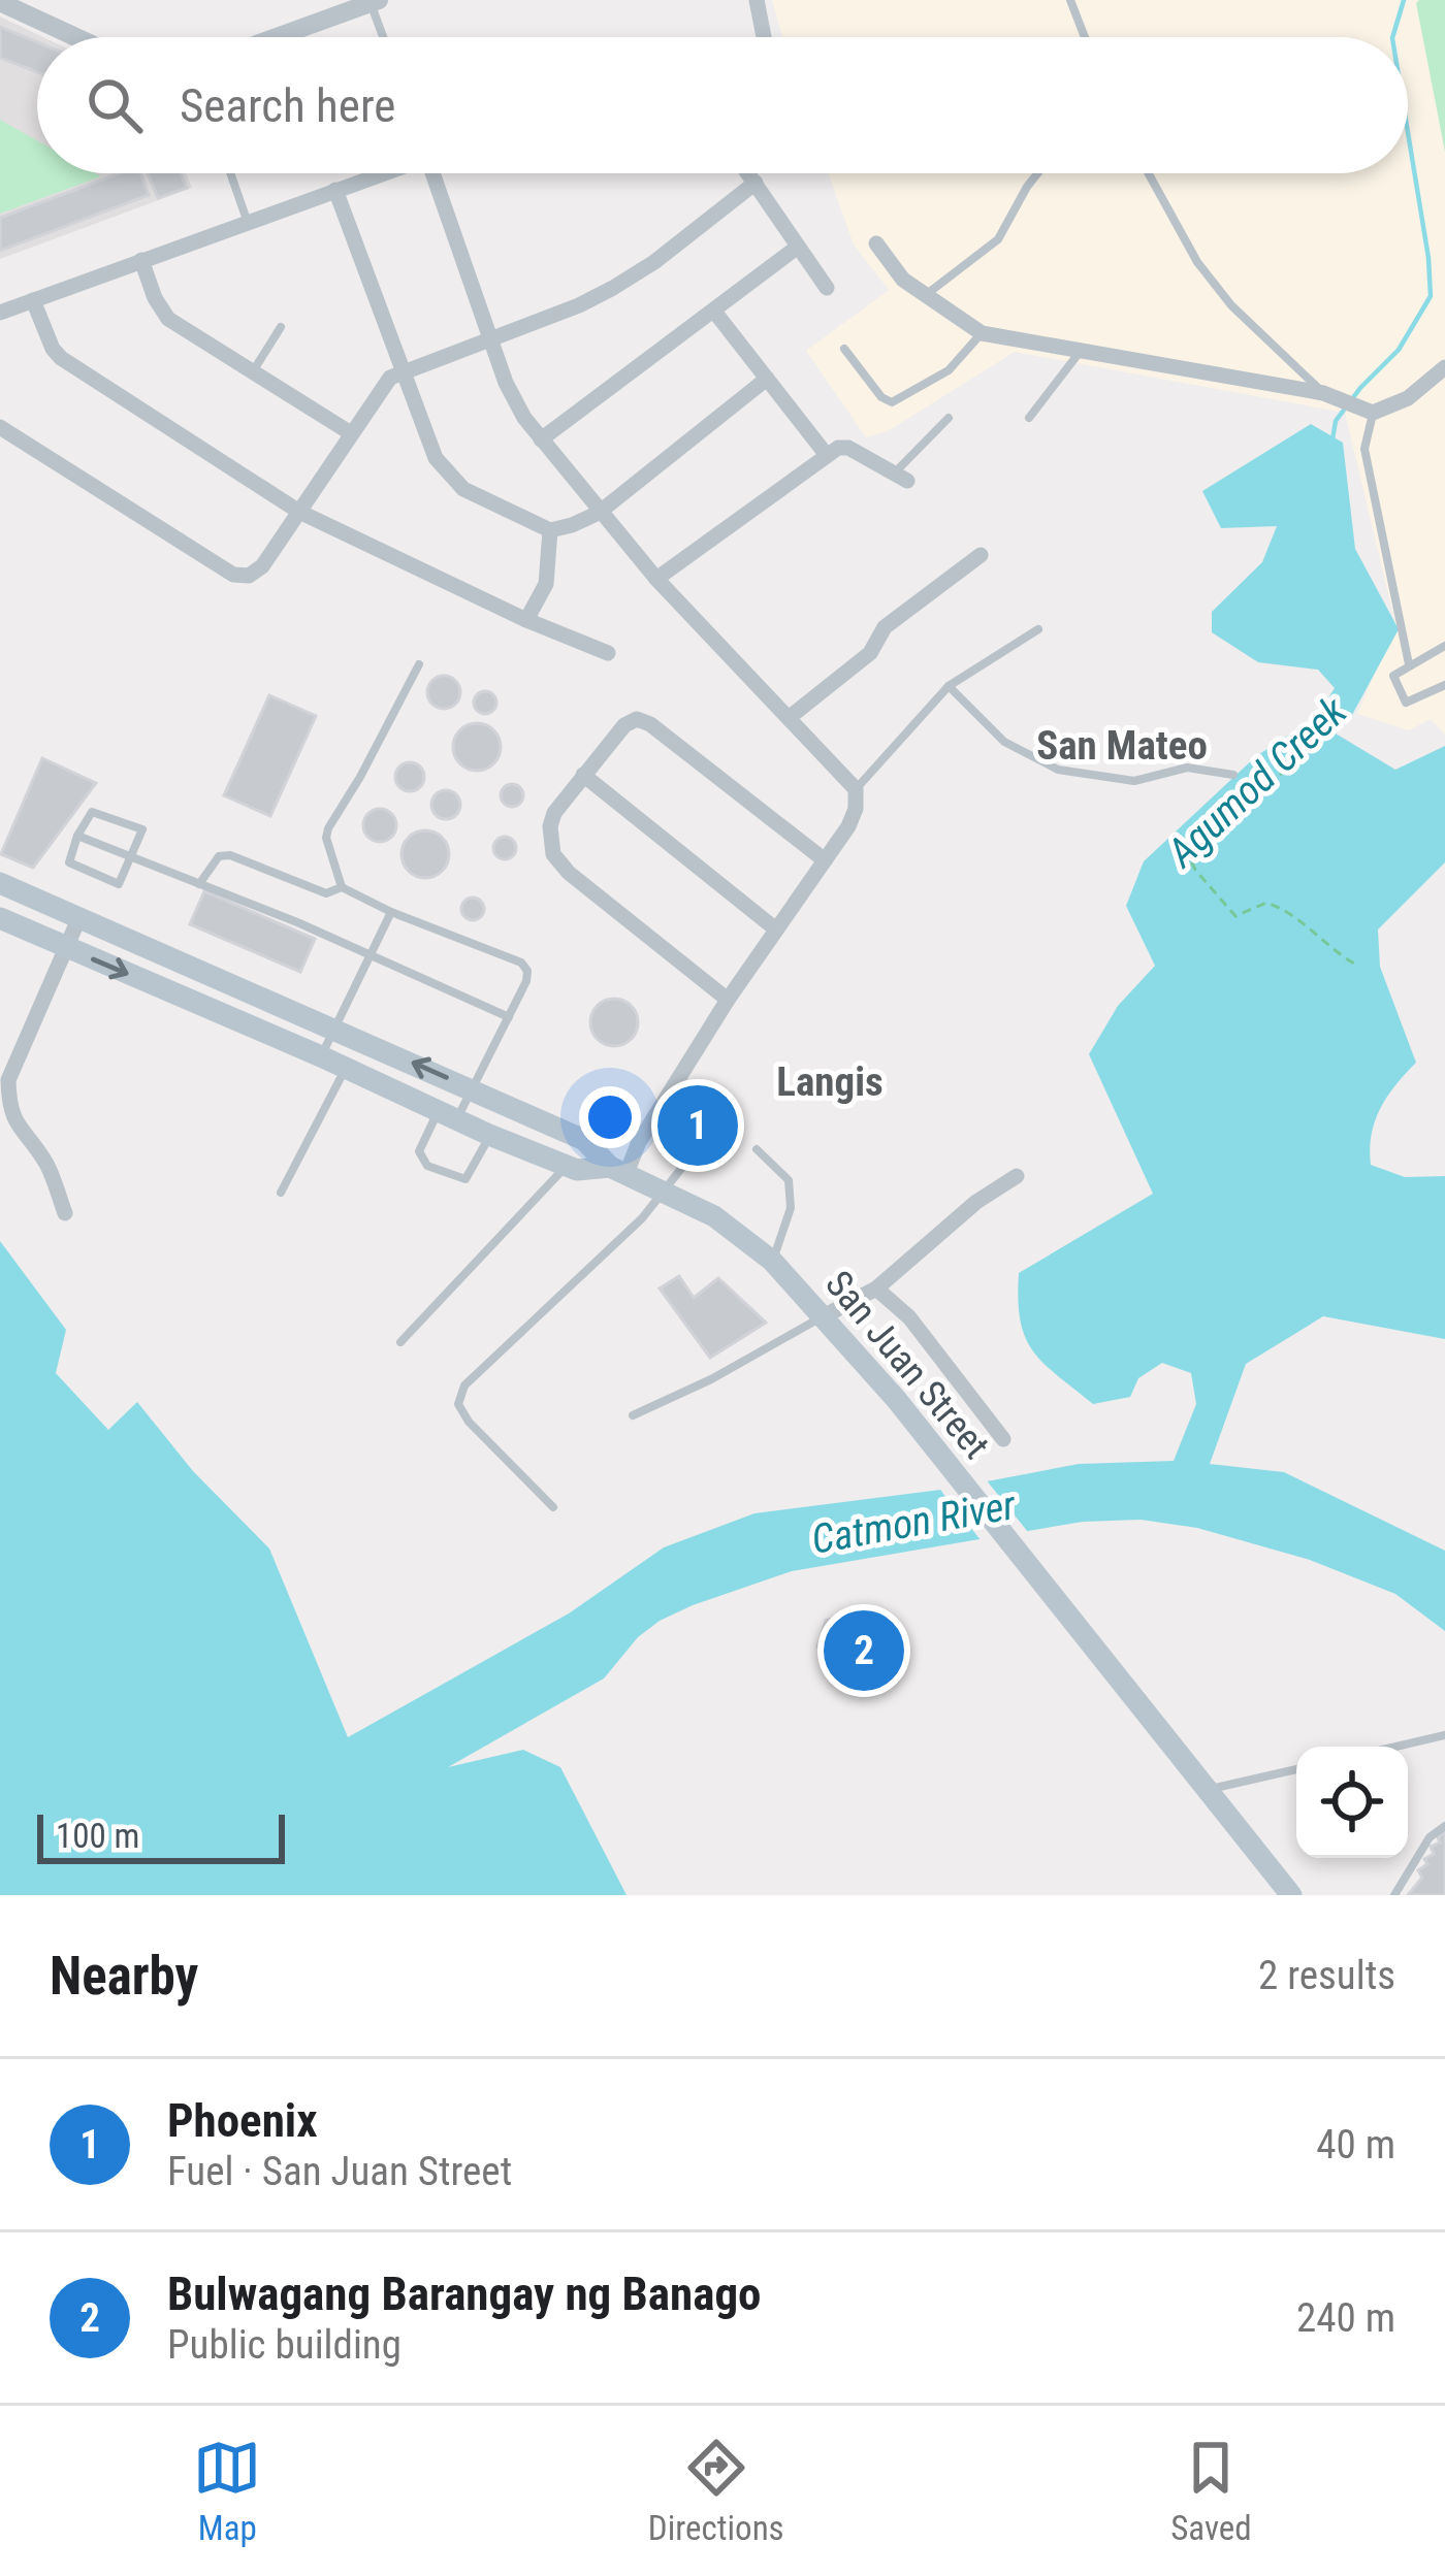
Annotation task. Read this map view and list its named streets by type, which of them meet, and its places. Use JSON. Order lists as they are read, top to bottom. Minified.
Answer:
{"streets":{"main road":["San Juan Street"]},"districts":["San Mateo","Langis"],"water":["Agumod Creek","Catmon River"],"scale_bar":"100 m","page":{"search":"Search here","pins":["1","2"],"scale":"100 m","heading":["Nearby","2 results"],"list":[{"mark":"1","name":"Phoenix","note":"Fuel · San Juan Street","value":"40 m"},{"mark":"2","name":"Bulwagang Barangay ng Banago","note":"Public building","value":"240 m"}],"nav":["Map","Directions","Saved"]}}
